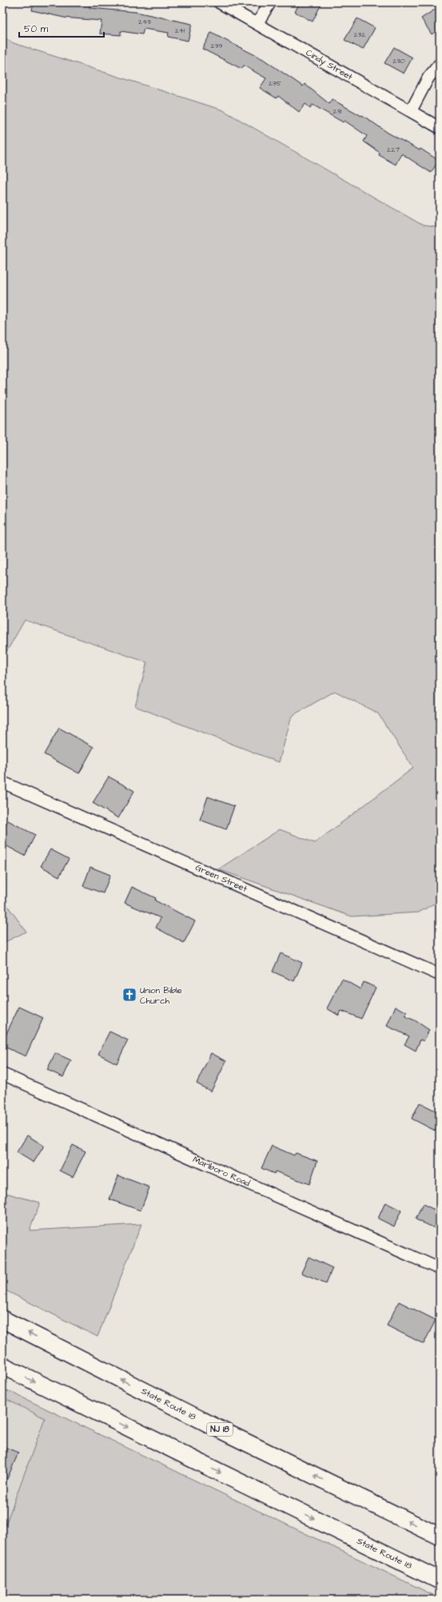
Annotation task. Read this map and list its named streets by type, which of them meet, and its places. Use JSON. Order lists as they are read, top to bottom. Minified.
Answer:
{"streets":{"highway":["State Route 18","NJ 18"],"street":["Cindy Street","Green Street","Marlboro Road"]},"places":{"church":["Union Bible Church"]},"house_numbers":["243","241","232","239","230","235","231","227"],"scale_bar":"50 m"}
